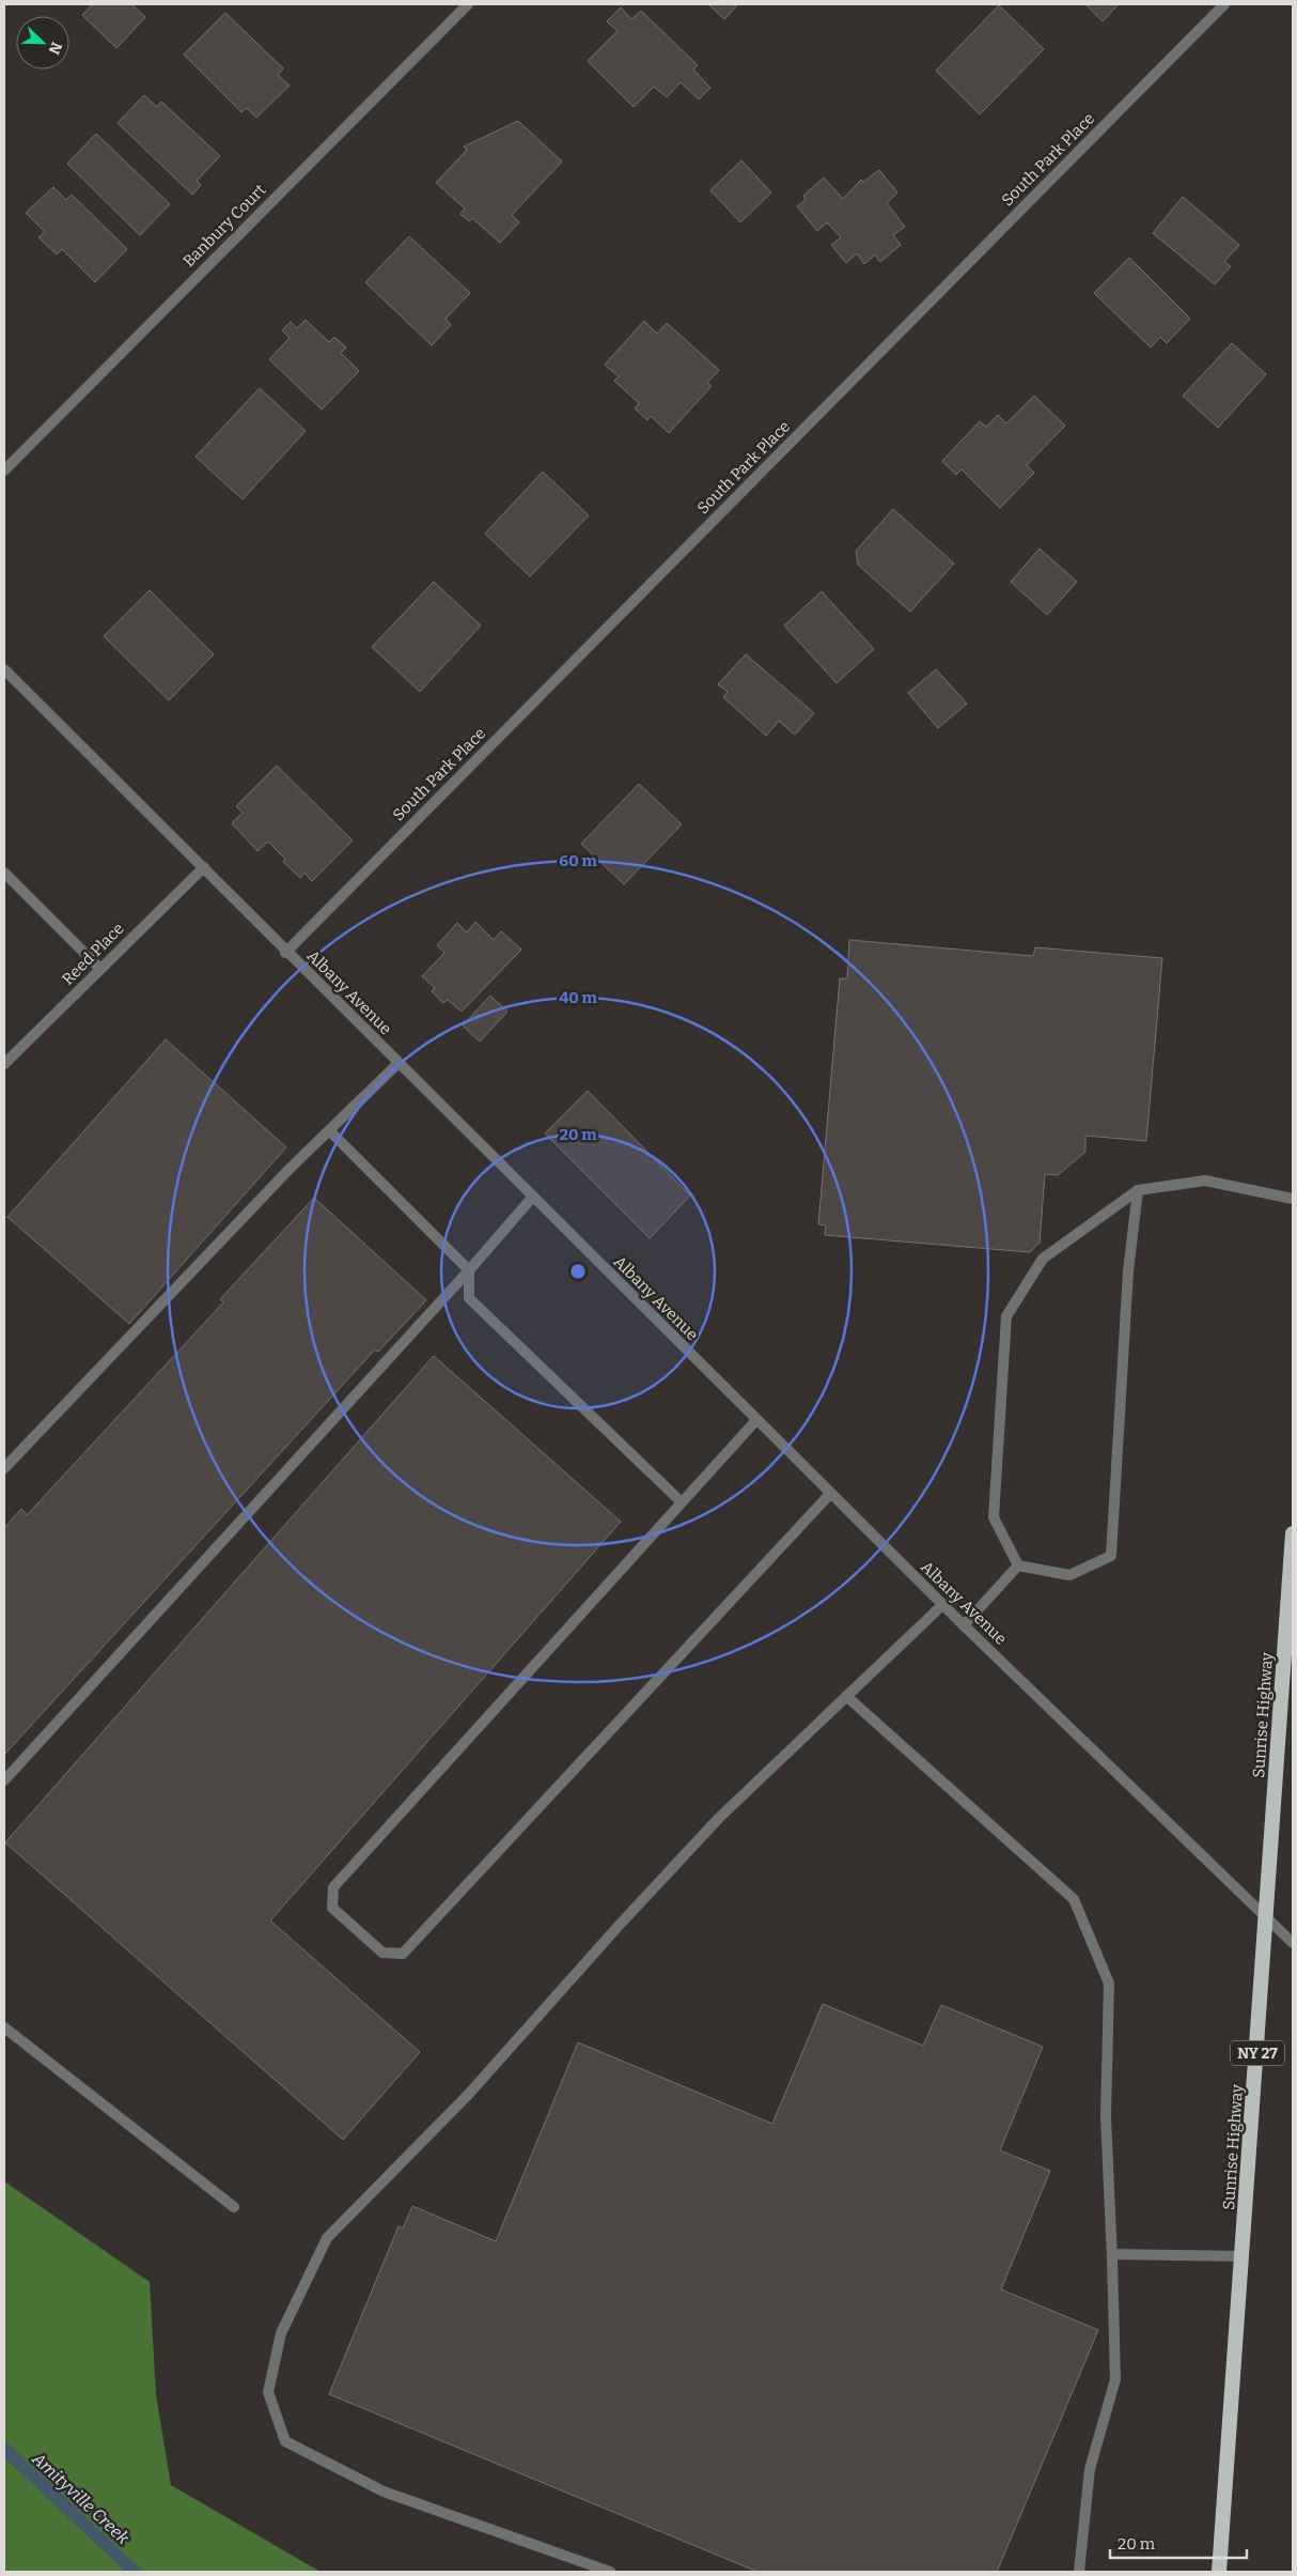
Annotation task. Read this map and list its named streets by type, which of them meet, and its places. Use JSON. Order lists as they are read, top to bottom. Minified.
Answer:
{"streets":{"highway":["Sunrise Highway","NY 27"],"street":["South Park Place","Banbury Court","Reed Place","Albany Avenue"]},"crossings":[["South Park Place","Albany Avenue"],["Reed Place","Albany Avenue"],["Albany Avenue","Sunrise Highway"]],"water":["Amityville Creek"],"scale_bar":"20 m","north":"bottom right","rings":["60 m","40 m","20 m"]}
